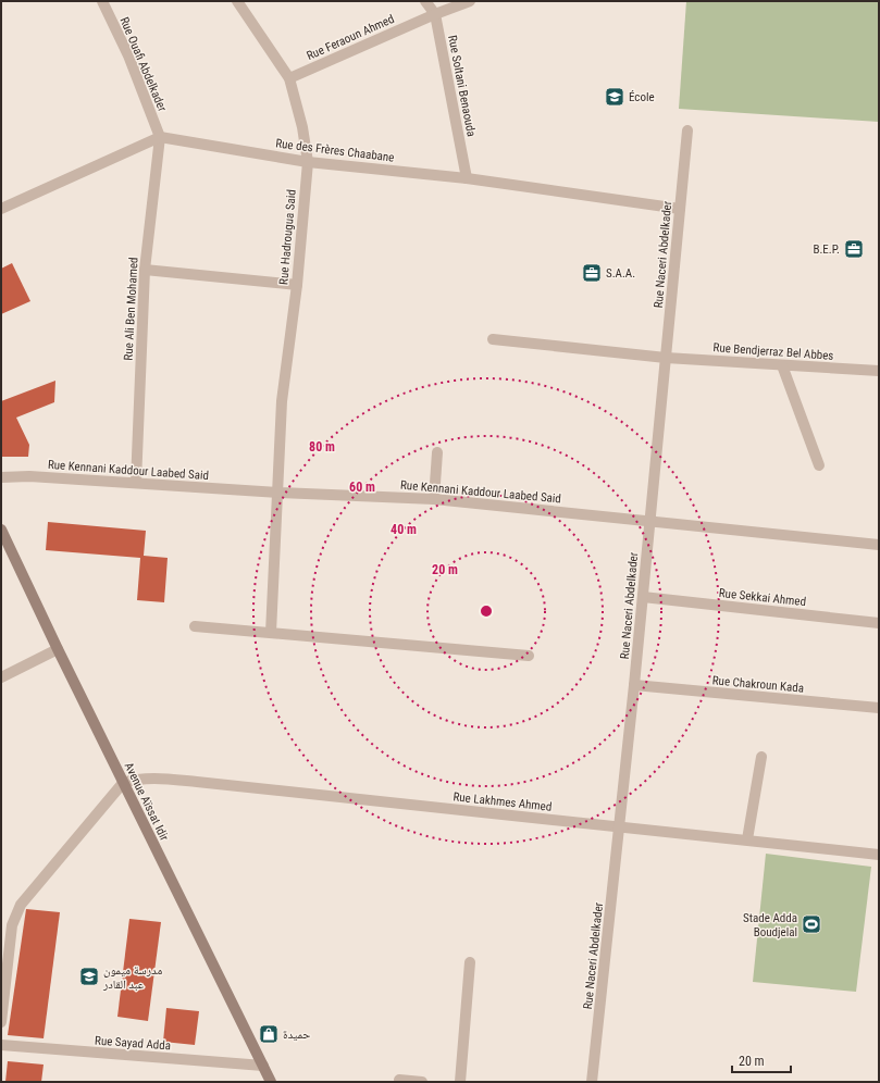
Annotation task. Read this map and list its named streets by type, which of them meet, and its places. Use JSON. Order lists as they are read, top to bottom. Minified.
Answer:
{"streets":{"main road":["Avenue Aïssat Idir"],"street":["Rue Feraoun Ahmed","Rue Ouafi Abdelkader","Rue Soltani Benaouda","Rue des Frères Chaabane","Rue Hadrougua Said","Rue Naceri Abdelkader","Rue Ali Ben Mohamed","Rue Bendjerraz Bel Abbes","Rue Kennani Kaddour Laabed Said","Rue Sekkai Ahmed","Rue Chakroun Kada","Rue Lakhmes Ahmed","Rue Sayad Adda"]},"crossings":[["Rue Feraoun Ahmed","Rue Soltani Benaouda"],["Rue Feraoun Ahmed","Rue Hadrougua Said"],["Rue Ouafi Abdelkader","Rue des Frères Chaabane"],["Rue Ouafi Abdelkader","Rue Ali Ben Mohamed"],["Rue Soltani Benaouda","Rue des Frères Chaabane"],["Rue des Frères Chaabane","Rue Hadrougua Said"],["Rue des Frères Chaabane","Rue Naceri Abdelkader"],["Rue des Frères Chaabane","Rue Ali Ben Mohamed"],["Rue Hadrougua Said","Rue Kennani Kaddour Laabed Said"],["Rue Naceri Abdelkader","Rue Bendjerraz Bel Abbes"],["Rue Naceri Abdelkader","Rue Kennani Kaddour Laabed Said"],["Rue Naceri Abdelkader","Rue Sekkai Ahmed"],["Rue Naceri Abdelkader","Rue Chakroun Kada"],["Rue Naceri Abdelkader","Rue Lakhmes Ahmed"],["Rue Ali Ben Mohamed","Rue Kennani Kaddour Laabed Said"],["Avenue Aïssat Idir","Rue Lakhmes Ahmed"],["Avenue Aïssat Idir","Rue Sayad Adda"]],"places":{"school or university":["École","مدرسة ميمون عبد القادر"],"office":["B.E.P.","S.A.A."],"sports":["Stade Adda Boudjelal"],"shop":["حميدة"]},"scale_bar":"20 m","rings":["80 m","60 m","40 m","20 m"]}
